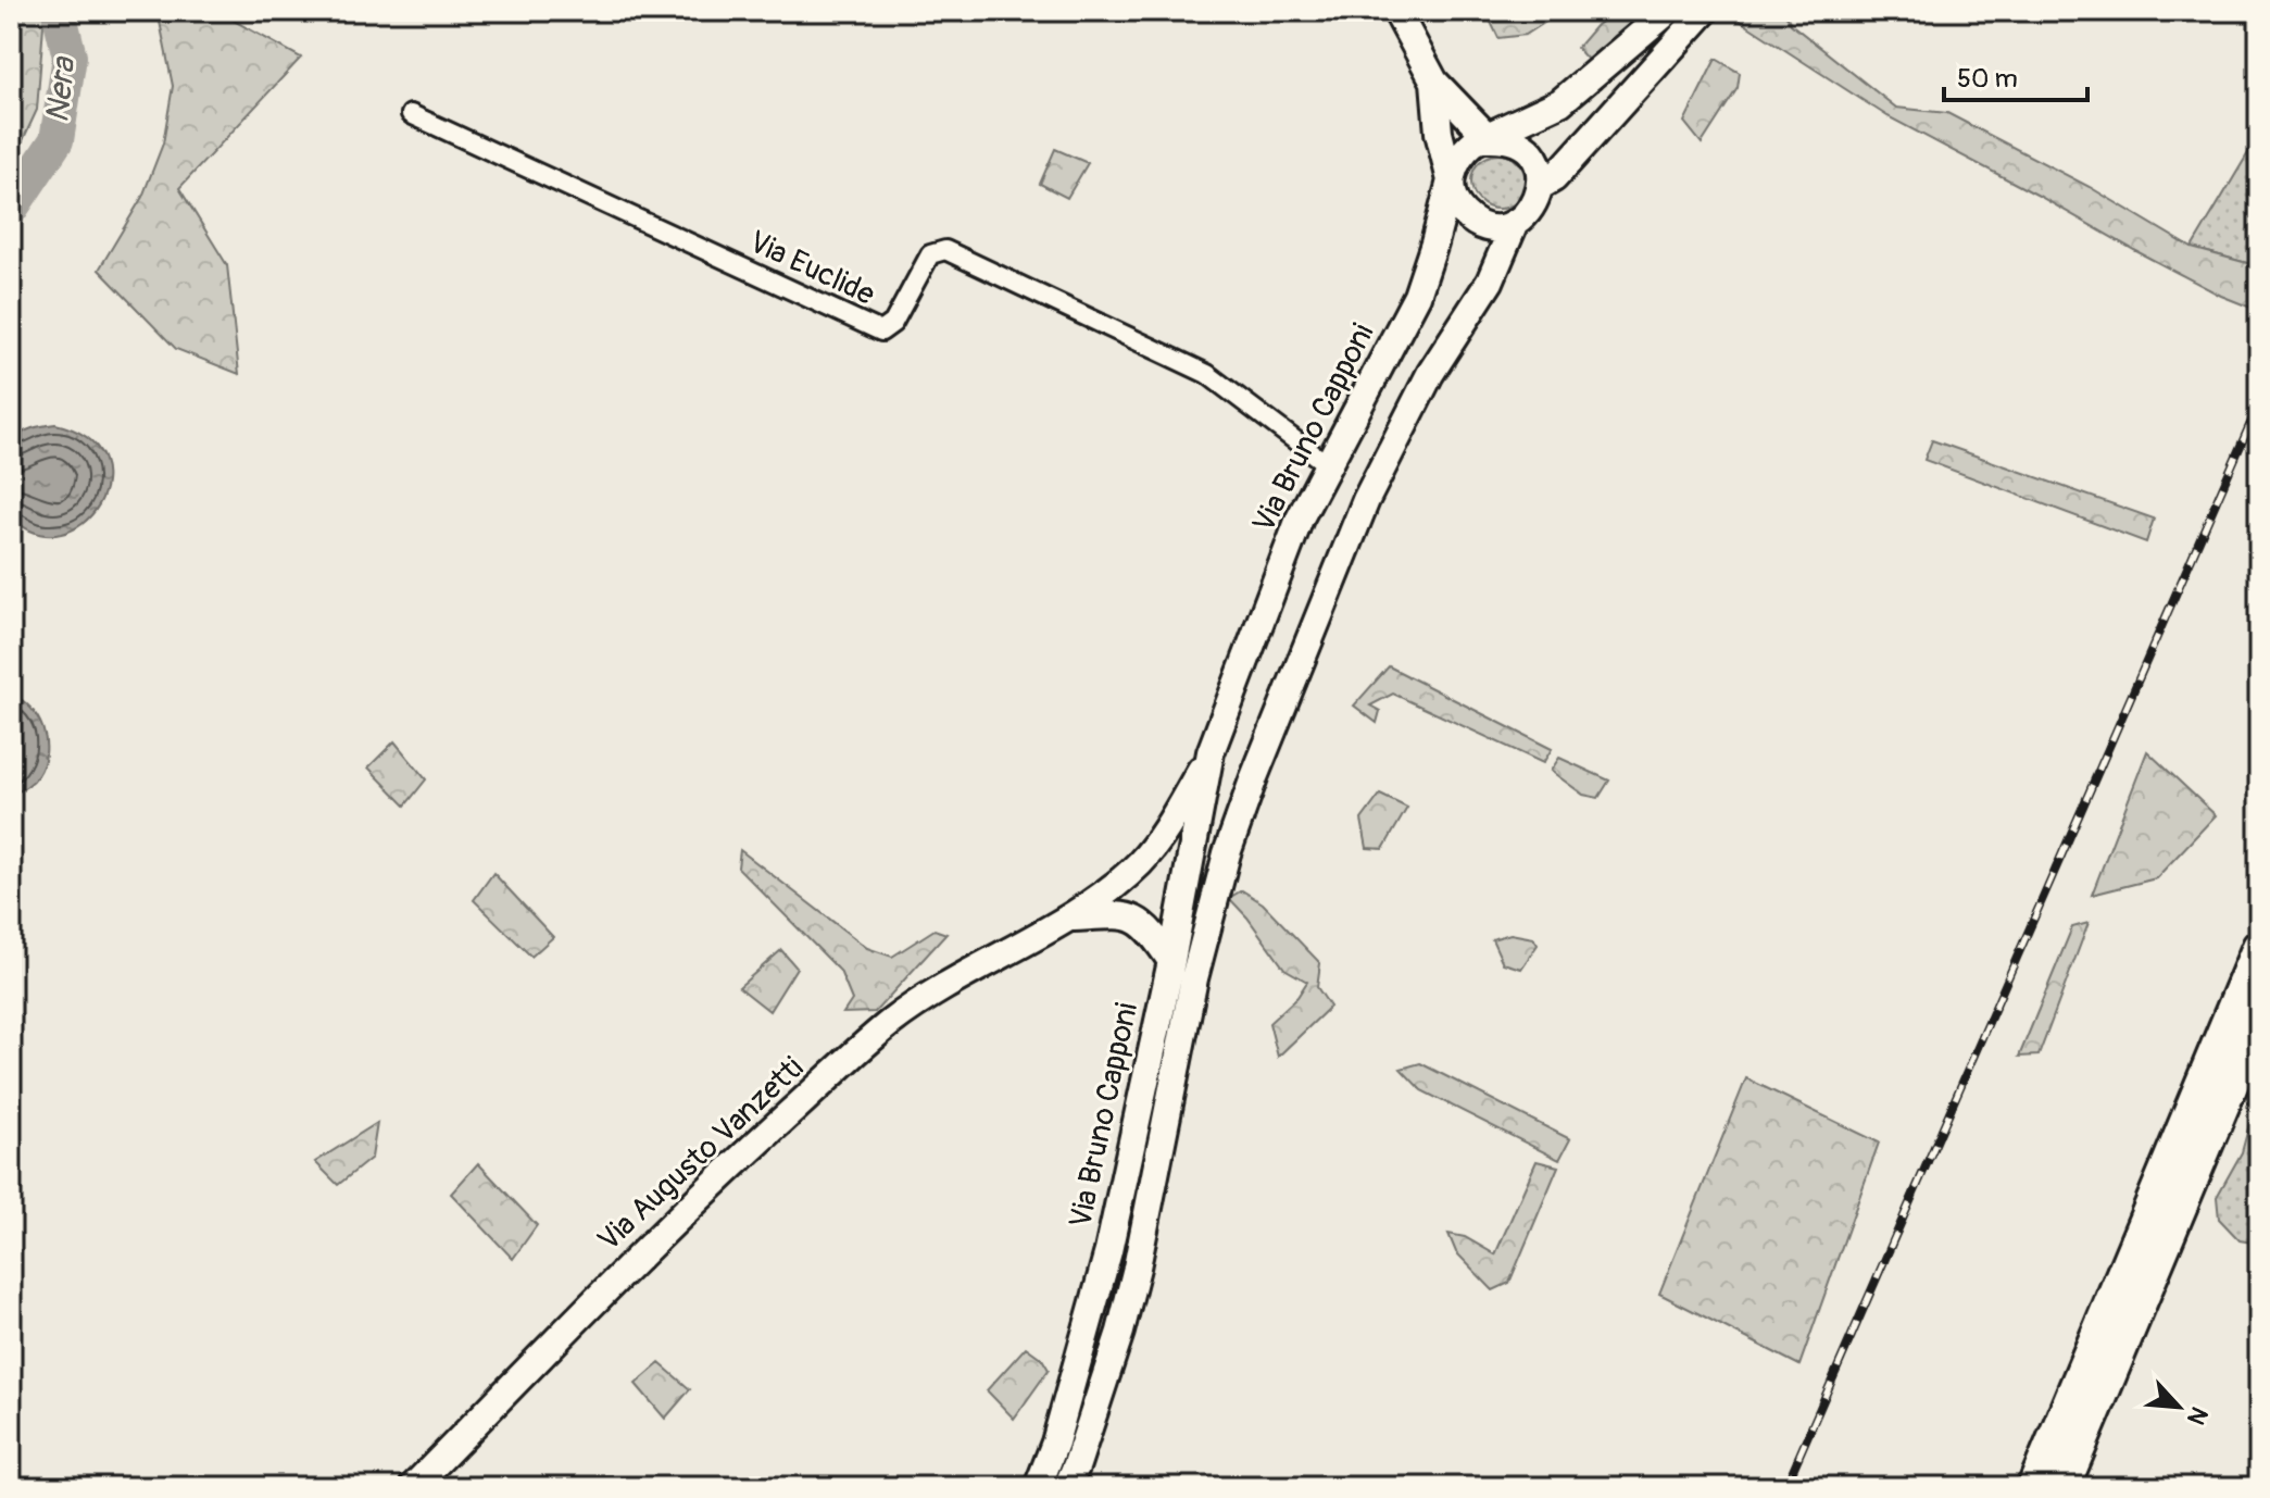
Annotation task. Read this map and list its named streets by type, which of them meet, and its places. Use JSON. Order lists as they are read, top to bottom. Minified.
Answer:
{"streets":{"main road":["Via Bruno Capponi","Via Augusto Vanzetti"],"street":["Via Euclide"]},"crossings":[["Via Euclide","Via Bruno Capponi"],["Via Bruno Capponi","Via Augusto Vanzetti"]],"water":["Nera"],"scale_bar":"50 m","north":"bottom right"}
